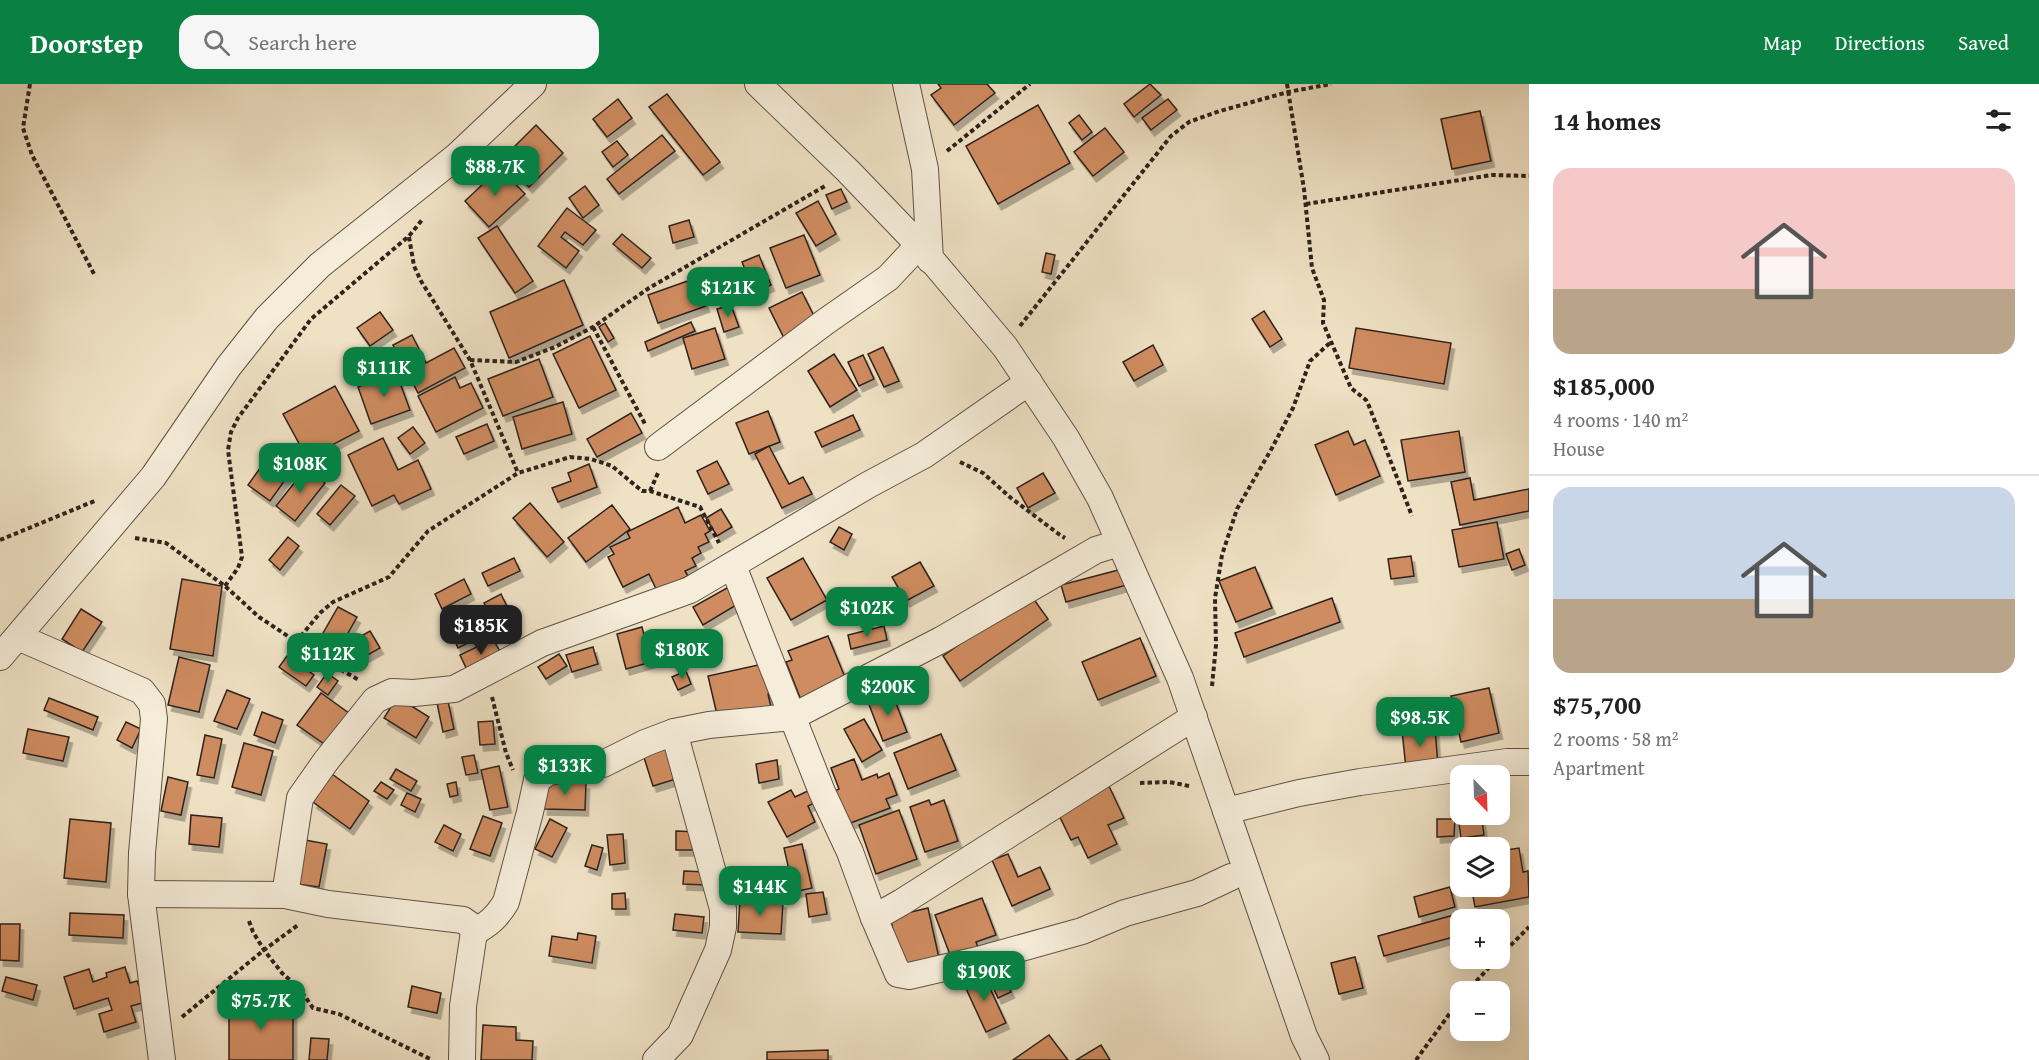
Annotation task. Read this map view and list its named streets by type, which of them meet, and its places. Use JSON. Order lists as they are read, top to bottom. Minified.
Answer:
{"north":"bottom right","page":{"header":"Doorstep","search":"Search here","nav":["Map","Directions","Saved"],"heading":"14 homes","price":["$88.7K","$121K","$111K","$108K","$102K","$185K","$180K","$112K","$200K","$98.5K","$133K","$144K","$190K","$75.7K"],"list":[{"name":"$185,000","note":"4 rooms · 140 m² · House"},{"name":"$75,700","note":"2 rooms · 58 m² · Apartment"}],"map_buttons":["+","−"]}}
